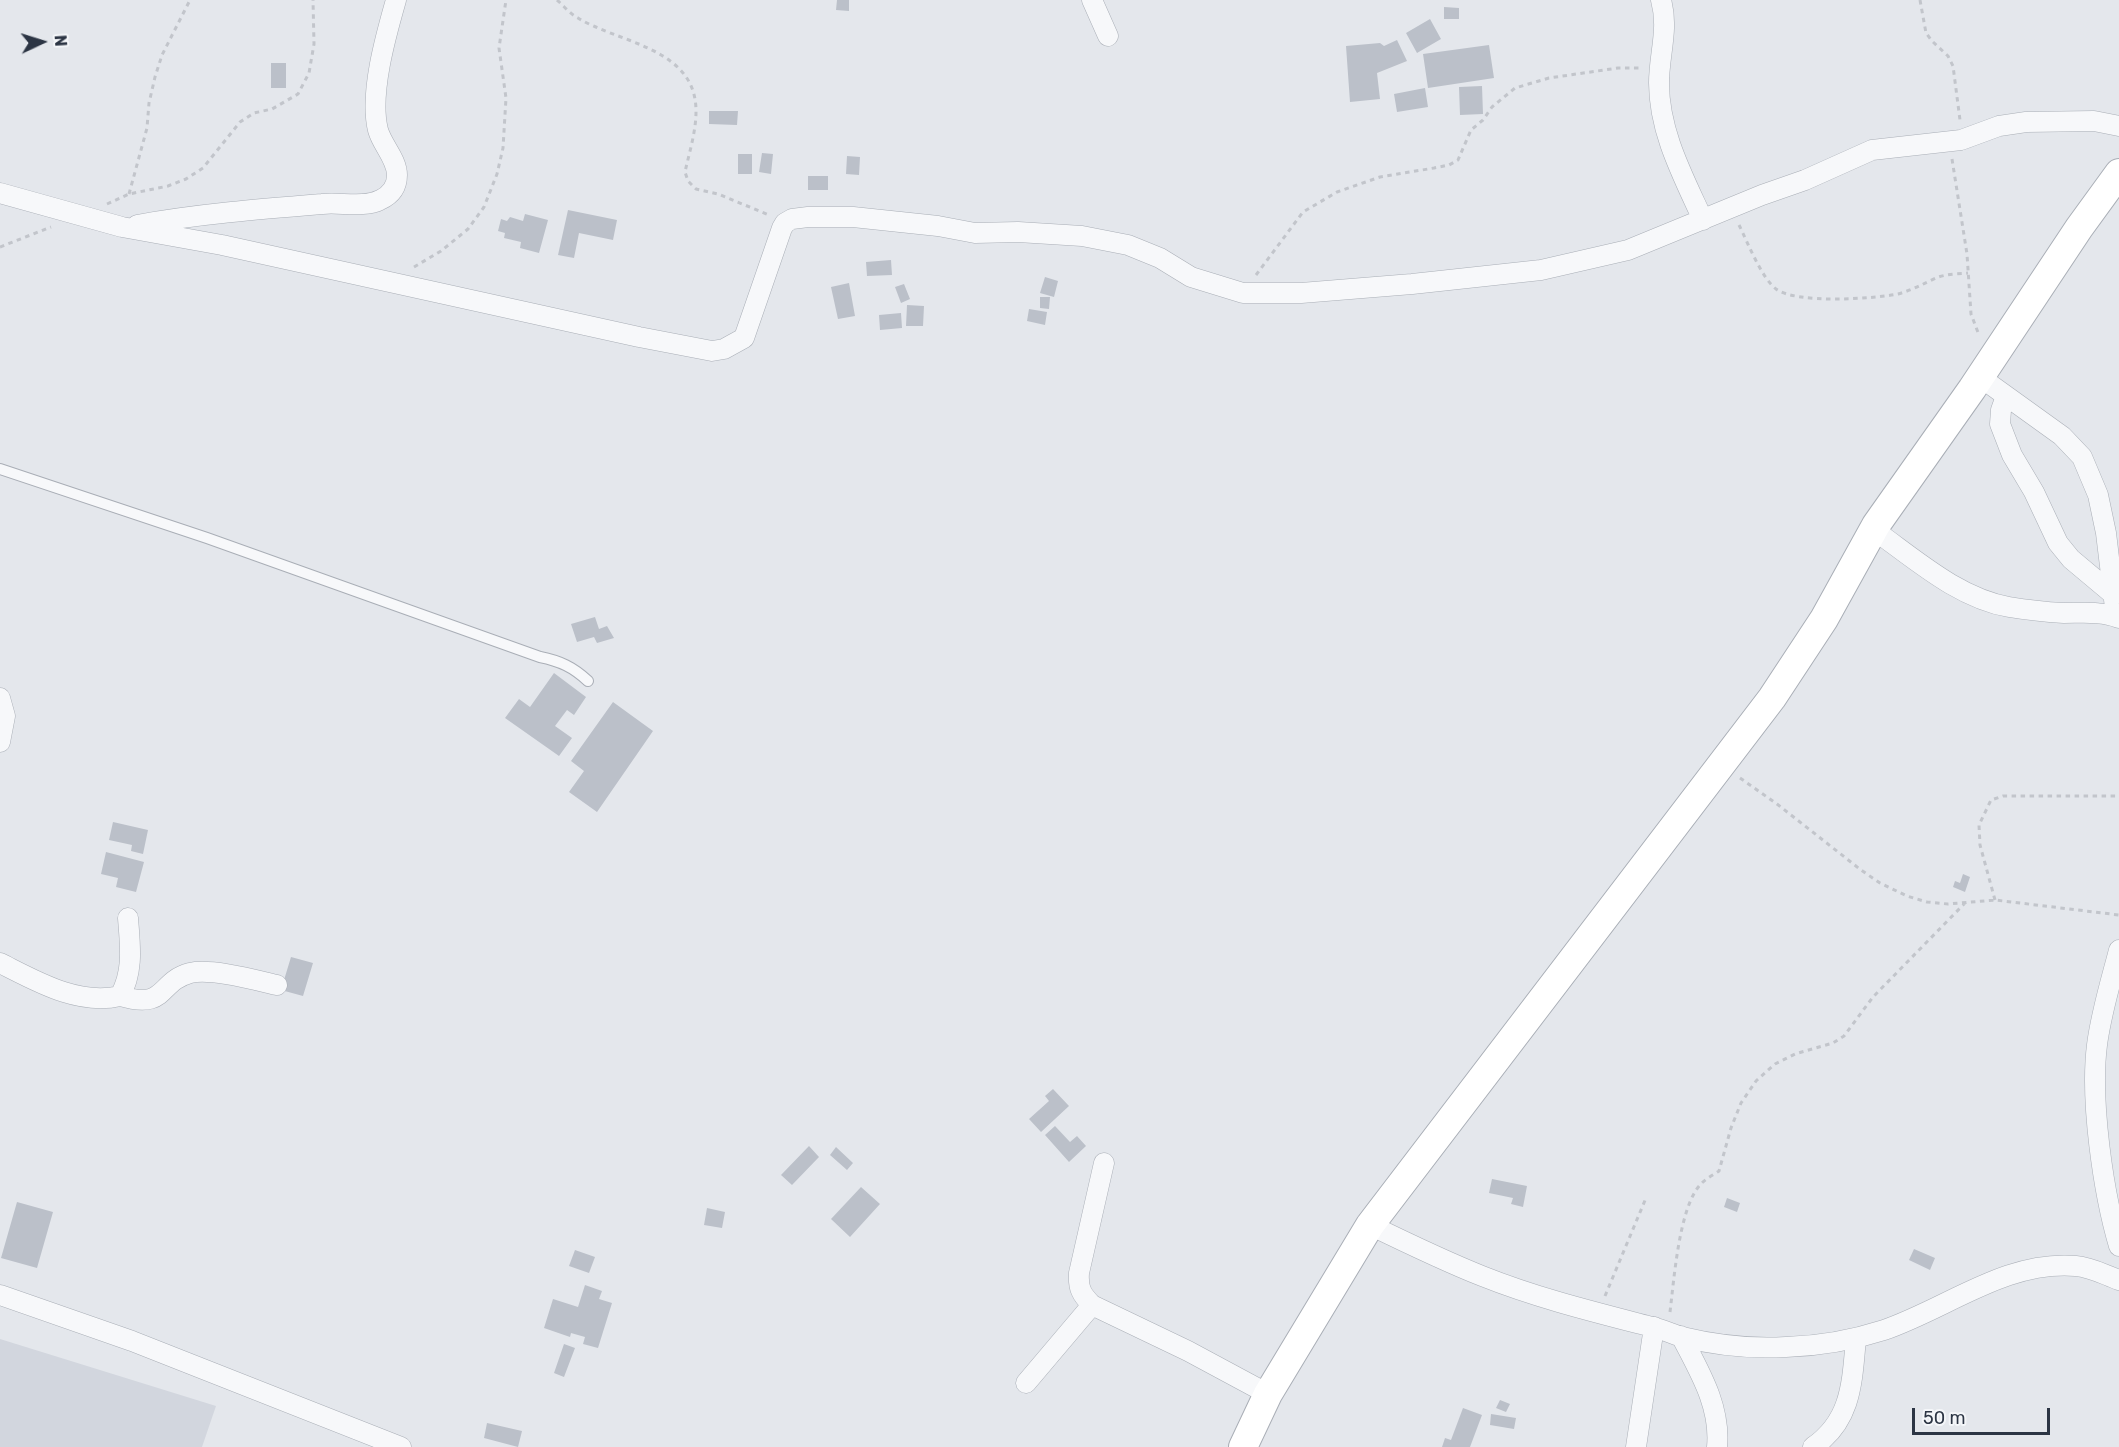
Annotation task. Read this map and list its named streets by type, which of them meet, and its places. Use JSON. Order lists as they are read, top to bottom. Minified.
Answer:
{"scale_bar":"50 m","north":"right"}
